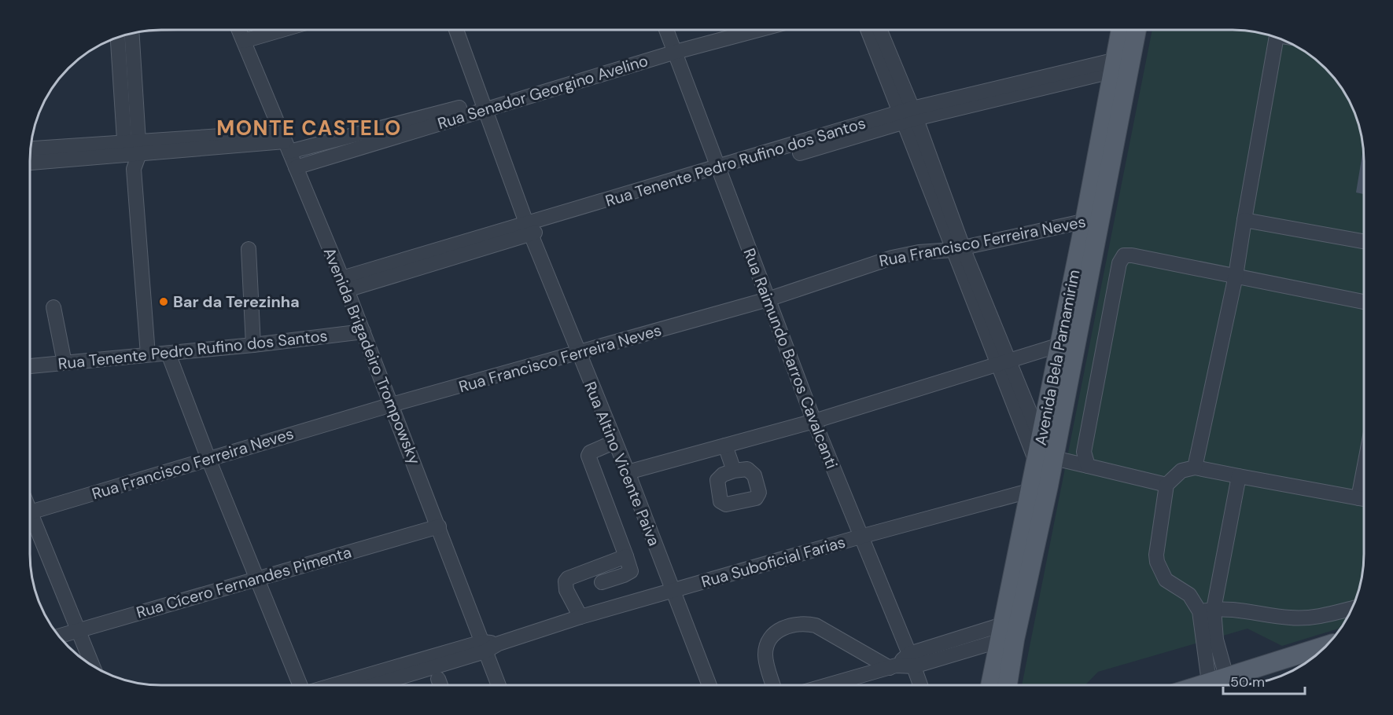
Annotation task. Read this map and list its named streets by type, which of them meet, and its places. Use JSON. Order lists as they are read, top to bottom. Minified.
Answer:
{"streets":{"main road":["Avenida Bela Parnamirim"],"street":["Rua Senador Georgino Avelino","Rua Tenente Pedro Rufino dos Santos","Rua Francisco Ferreira Neves","Avenida Brigadeiro Trompowsky","Rua Raimundo Barros Cavalcanti","Rua Altino Vicente Paiva","Rua Suboficial Farias","Rua Cícero Fernandes Pimenta"]},"crossings":[["Rua Senador Georgino Avelino","Avenida Brigadeiro Trompowsky"],["Rua Senador Georgino Avelino","Rua Raimundo Barros Cavalcanti"],["Rua Senador Georgino Avelino","Rua Altino Vicente Paiva"],["Rua Tenente Pedro Rufino dos Santos","Avenida Brigadeiro Trompowsky"],["Rua Tenente Pedro Rufino dos Santos","Avenida Bela Parnamirim"],["Rua Tenente Pedro Rufino dos Santos","Rua Raimundo Barros Cavalcanti"],["Rua Tenente Pedro Rufino dos Santos","Rua Altino Vicente Paiva"],["Rua Francisco Ferreira Neves","Avenida Brigadeiro Trompowsky"],["Rua Francisco Ferreira Neves","Avenida Bela Parnamirim"],["Rua Francisco Ferreira Neves","Rua Raimundo Barros Cavalcanti"],["Rua Francisco Ferreira Neves","Rua Altino Vicente Paiva"],["Avenida Brigadeiro Trompowsky","Rua Suboficial Farias"],["Avenida Brigadeiro Trompowsky","Rua Cícero Fernandes Pimenta"],["Avenida Bela Parnamirim","Rua Suboficial Farias"],["Rua Raimundo Barros Cavalcanti","Rua Suboficial Farias"],["Rua Altino Vicente Paiva","Rua Suboficial Farias"]],"districts":["MONTE CASTELO"],"places":["Bar da Terezinha"],"scale_bar":"50 m"}
